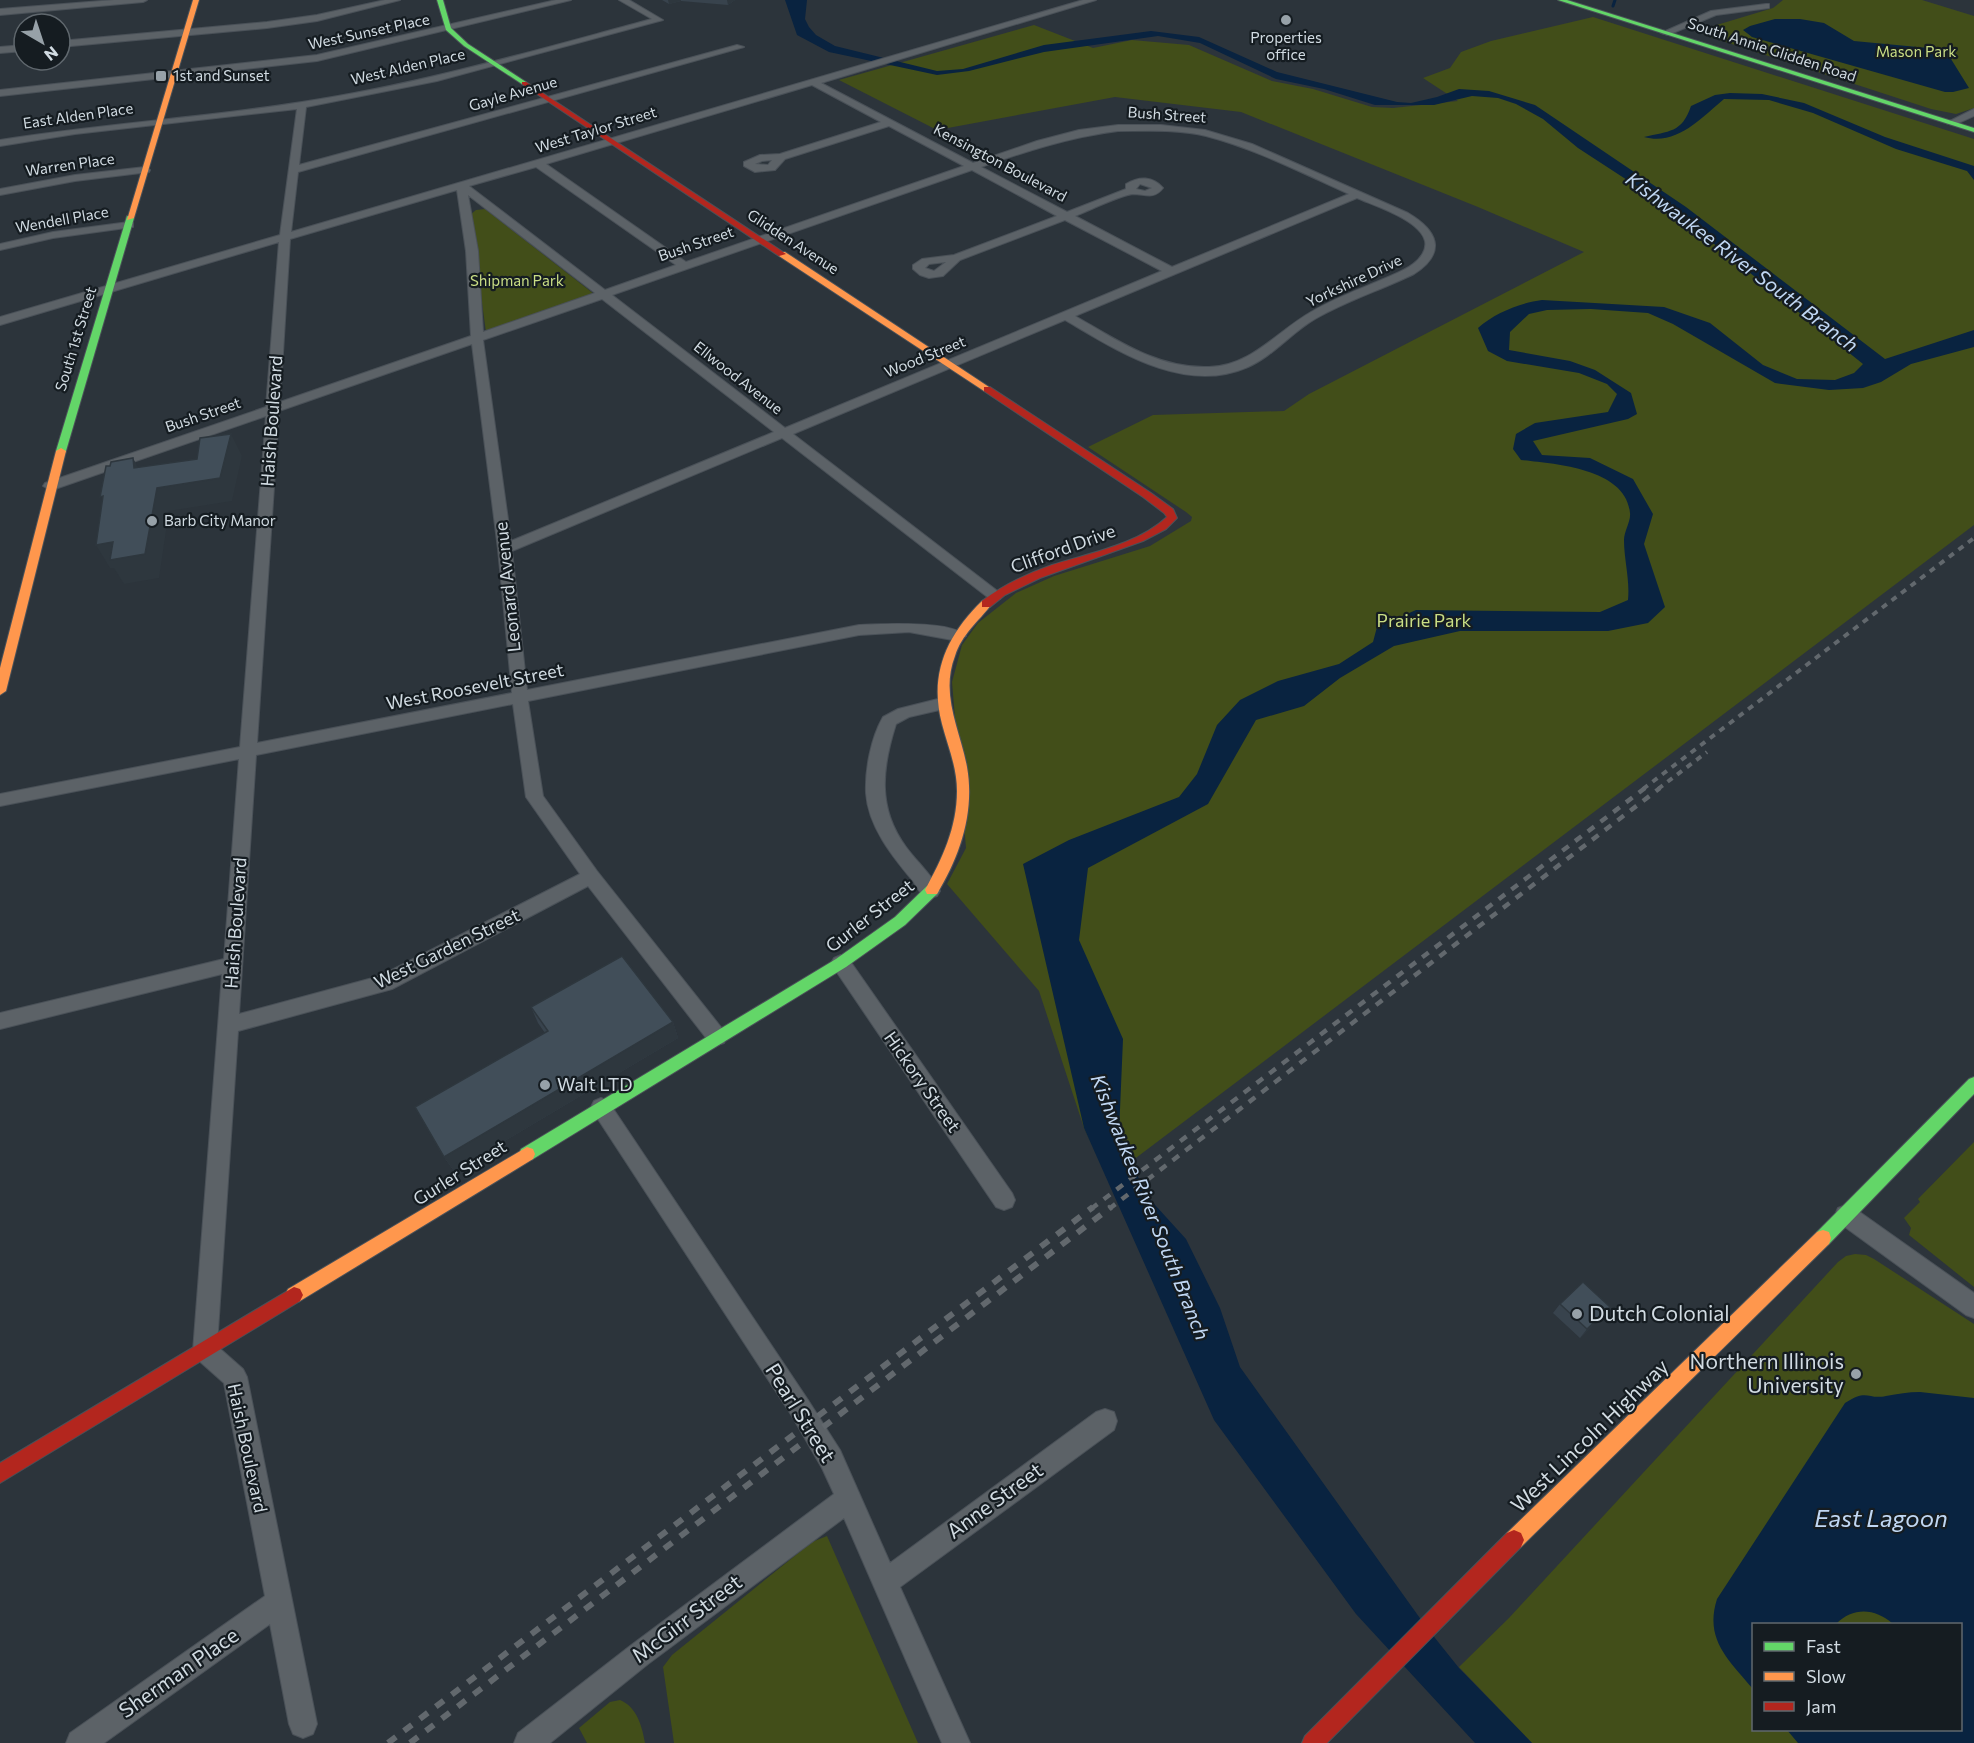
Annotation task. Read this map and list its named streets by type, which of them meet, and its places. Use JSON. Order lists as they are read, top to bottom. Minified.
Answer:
{"streets":{"street":["West Sunset Place","South Annie Glidden Road","West Alden Place","Gayle Avenue","Bush Street","East Alden Place","West Taylor Street","Kensington Boulevard","Warren Place","Wendell Place","Glidden Avenue","Yorkshire Drive","South 1st Street","Wood Street","Ellwood Avenue","Haish Boulevard","Clifford Drive","Leonard Avenue","West Roosevelt Street","Gurler Street","West Garden Street","Hickory Street","Pearl Street","West Lincoln Highway","Anne Street","McGirr Street","Sherman Place"]},"crossings":[["West Sunset Place","Glidden Avenue"],["West Sunset Place","South 1st Street"],["West Alden Place","East Alden Place"],["West Alden Place","Glidden Avenue"],["West Alden Place","South 1st Street"],["West Alden Place","Haish Boulevard"],["Gayle Avenue","Glidden Avenue"],["Gayle Avenue","Haish Boulevard"],["Bush Street","Kensington Boulevard"],["Bush Street","Glidden Avenue"],["Bush Street","Yorkshire Drive"],["Bush Street","South 1st Street"],["Bush Street","Wood Street"],["Bush Street","Ellwood Avenue"],["Bush Street","Haish Boulevard"],["Bush Street","Leonard Avenue"],["East Alden Place","South 1st Street"],["West Taylor Street","Kensington Boulevard"],["West Taylor Street","Glidden Avenue"],["West Taylor Street","South 1st Street"],["West Taylor Street","Ellwood Avenue"],["West Taylor Street","Haish Boulevard"],["West Taylor Street","Leonard Avenue"],["Kensington Boulevard","Wood Street"],["Warren Place","South 1st Street"],["Wendell Place","South 1st Street"],["Glidden Avenue","Wood Street"],["Glidden Avenue","Clifford Drive"],["Yorkshire Drive","Wood Street"],["Wood Street","Ellwood Avenue"],["Wood Street","Leonard Avenue"],["Ellwood Avenue","Clifford Drive"],["Ellwood Avenue","Leonard Avenue"],["Haish Boulevard","West Roosevelt Street"],["Haish Boulevard","Gurler Street"],["Haish Boulevard","West Garden Street"],["Haish Boulevard","Sherman Place"],["Clifford Drive","West Roosevelt Street"],["Clifford Drive","Gurler Street"],["Leonard Avenue","West Roosevelt Street"],["Leonard Avenue","Gurler Street"],["Leonard Avenue","West Garden Street"],["Gurler Street","Hickory Street"],["Gurler Street","Pearl Street"],["Pearl Street","Anne Street"],["Pearl Street","McGirr Street"]],"water":["Kishwaukee River South Branch","East Lagoon"],"parks":["Mason Park","Shipman Park","Prairie Park"],"places":{"other":["Properties office","Barb City Manor","Walt LTD","Dutch Colonial","Northern Illinois University"],"transit":["1st and Sunset"]},"legend":["Fast","Slow","Jam"],"north":"bottom right"}
